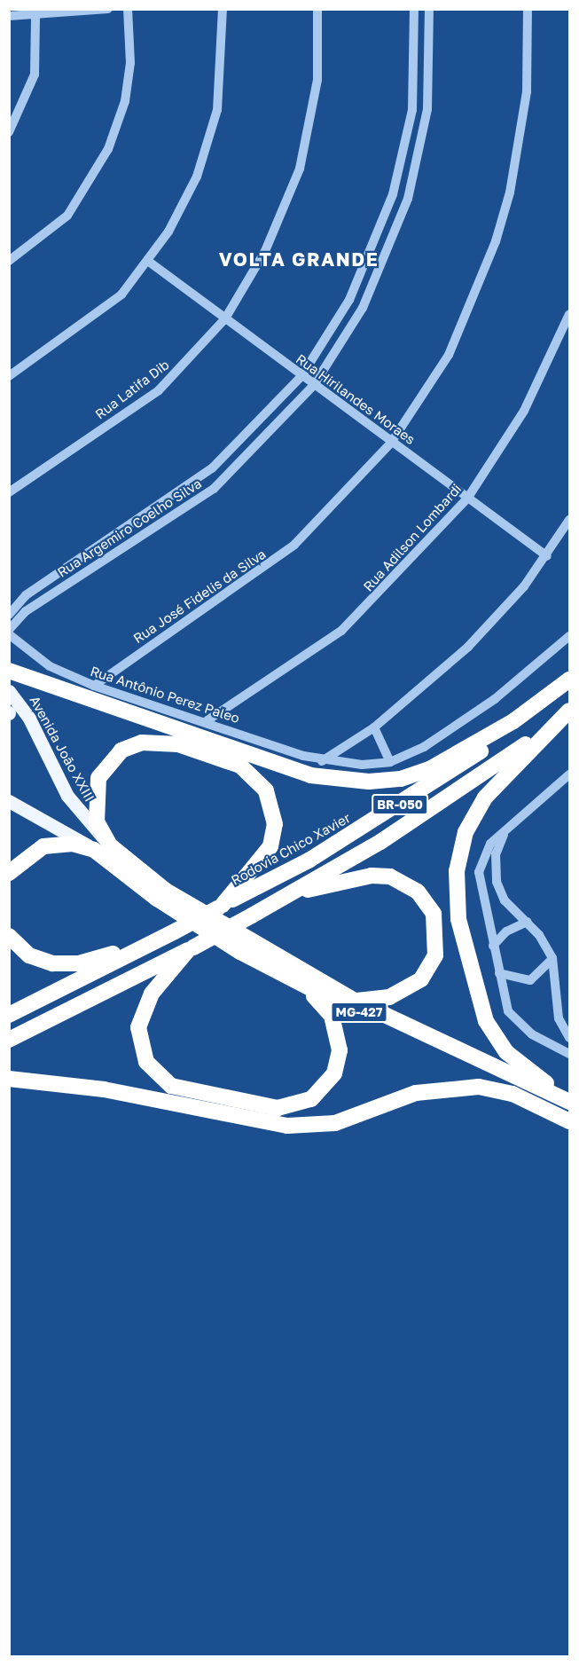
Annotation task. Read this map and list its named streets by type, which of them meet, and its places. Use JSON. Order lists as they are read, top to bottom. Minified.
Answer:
{"streets":{"highway":["BR-050","Rodovia Chico Xavier","MG-427"],"main road":["Avenida João XXIII"],"street":["Rua Latifa Dib","Rua Hirilandes Moraes","Rua Argemiro Coelho Silva","Rua Adilson Lombardi","Rua José Fidelis da Silva","Rua Antônio Perez Paleo"]},"crossings":[["Rua Latifa Dib","Rua Hirilandes Moraes"],["Rua Hirilandes Moraes","Rua Argemiro Coelho Silva"],["Rua Hirilandes Moraes","Rua Adilson Lombardi"],["Rua Hirilandes Moraes","Rua José Fidelis da Silva"],["Rua Adilson Lombardi","Rua Antônio Perez Paleo"],["Rua José Fidelis da Silva","Rua Antônio Perez Paleo"],["Avenida João XXIII","MG-427"]],"districts":["VOLTA GRANDE"]}
